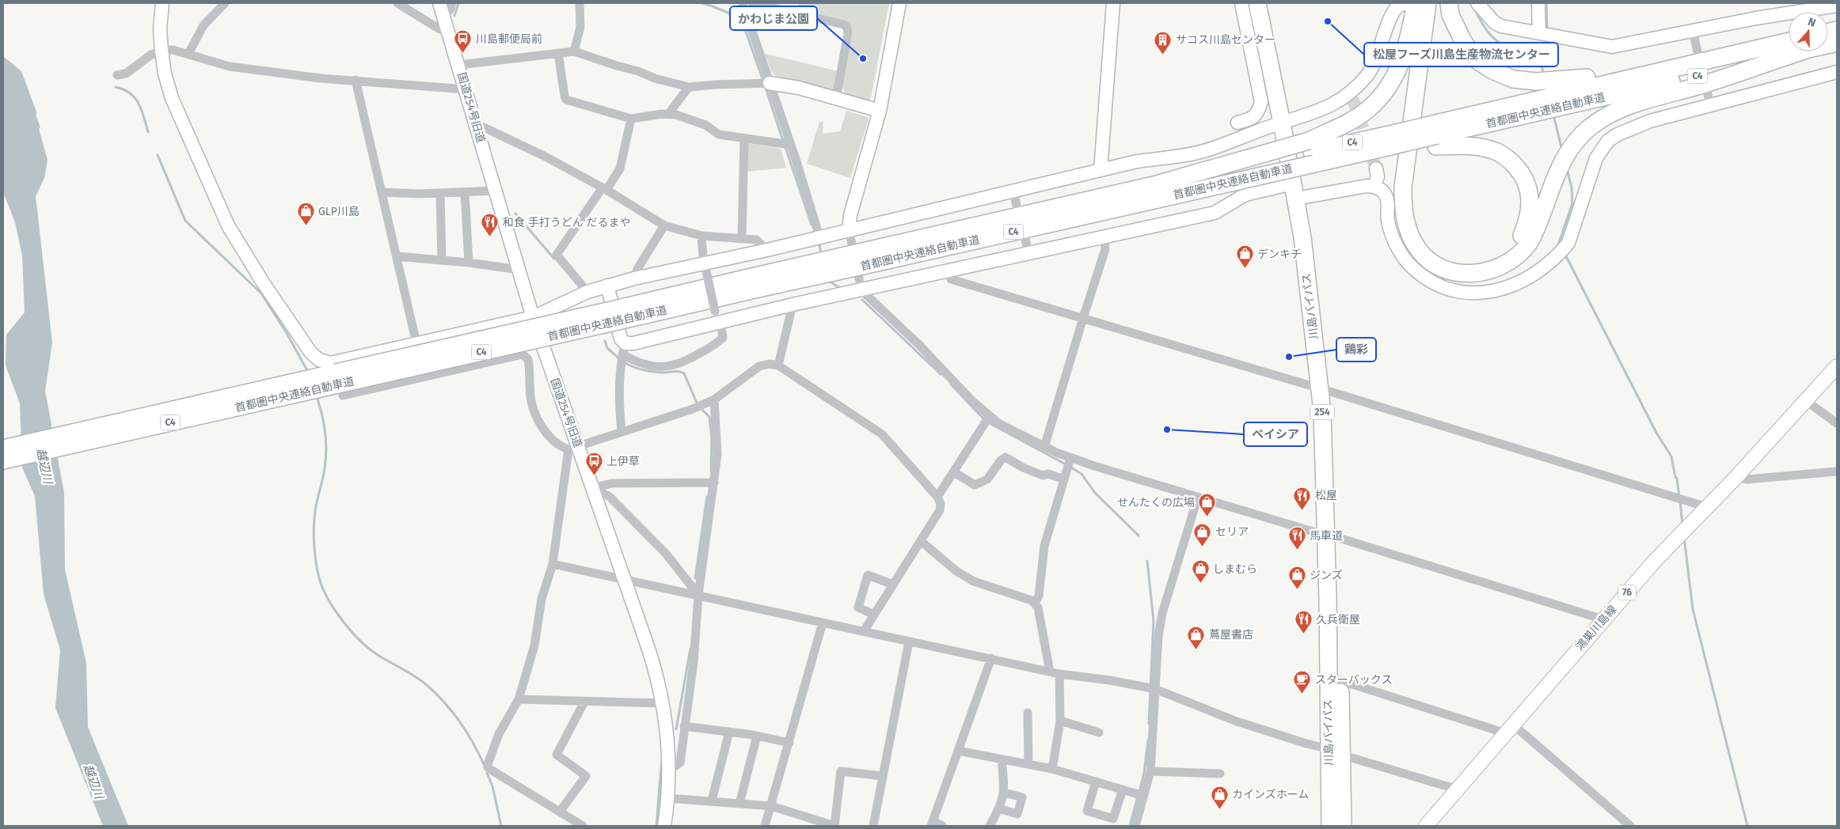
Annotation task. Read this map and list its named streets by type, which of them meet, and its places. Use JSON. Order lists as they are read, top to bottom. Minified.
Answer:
{"streets":{"highway":["C4","首都圏中央連絡自動車道","川島バイパス","254"],"main road":["76","鴻巣川島線"],"street":["国道254号旧道"]},"water":["越辺川"],"places":{"other":["松屋フーズ川島生産物流センター","かわじま公園","鶏彩","ベイシア"],"bus stop":["川島郵便局前","上伊草"],"building":["サコス川島センター"],"shop":["GLP川島","デンキチ","せんたくの広場","セリア","しまむら","ジンズ","蔦屋書店","カインズホーム"],"restaurant":["和食 手打うどん だるまや","松屋","馬車道","久兵衛屋"],"cafe":["スターバックス"]},"north":"top"}
